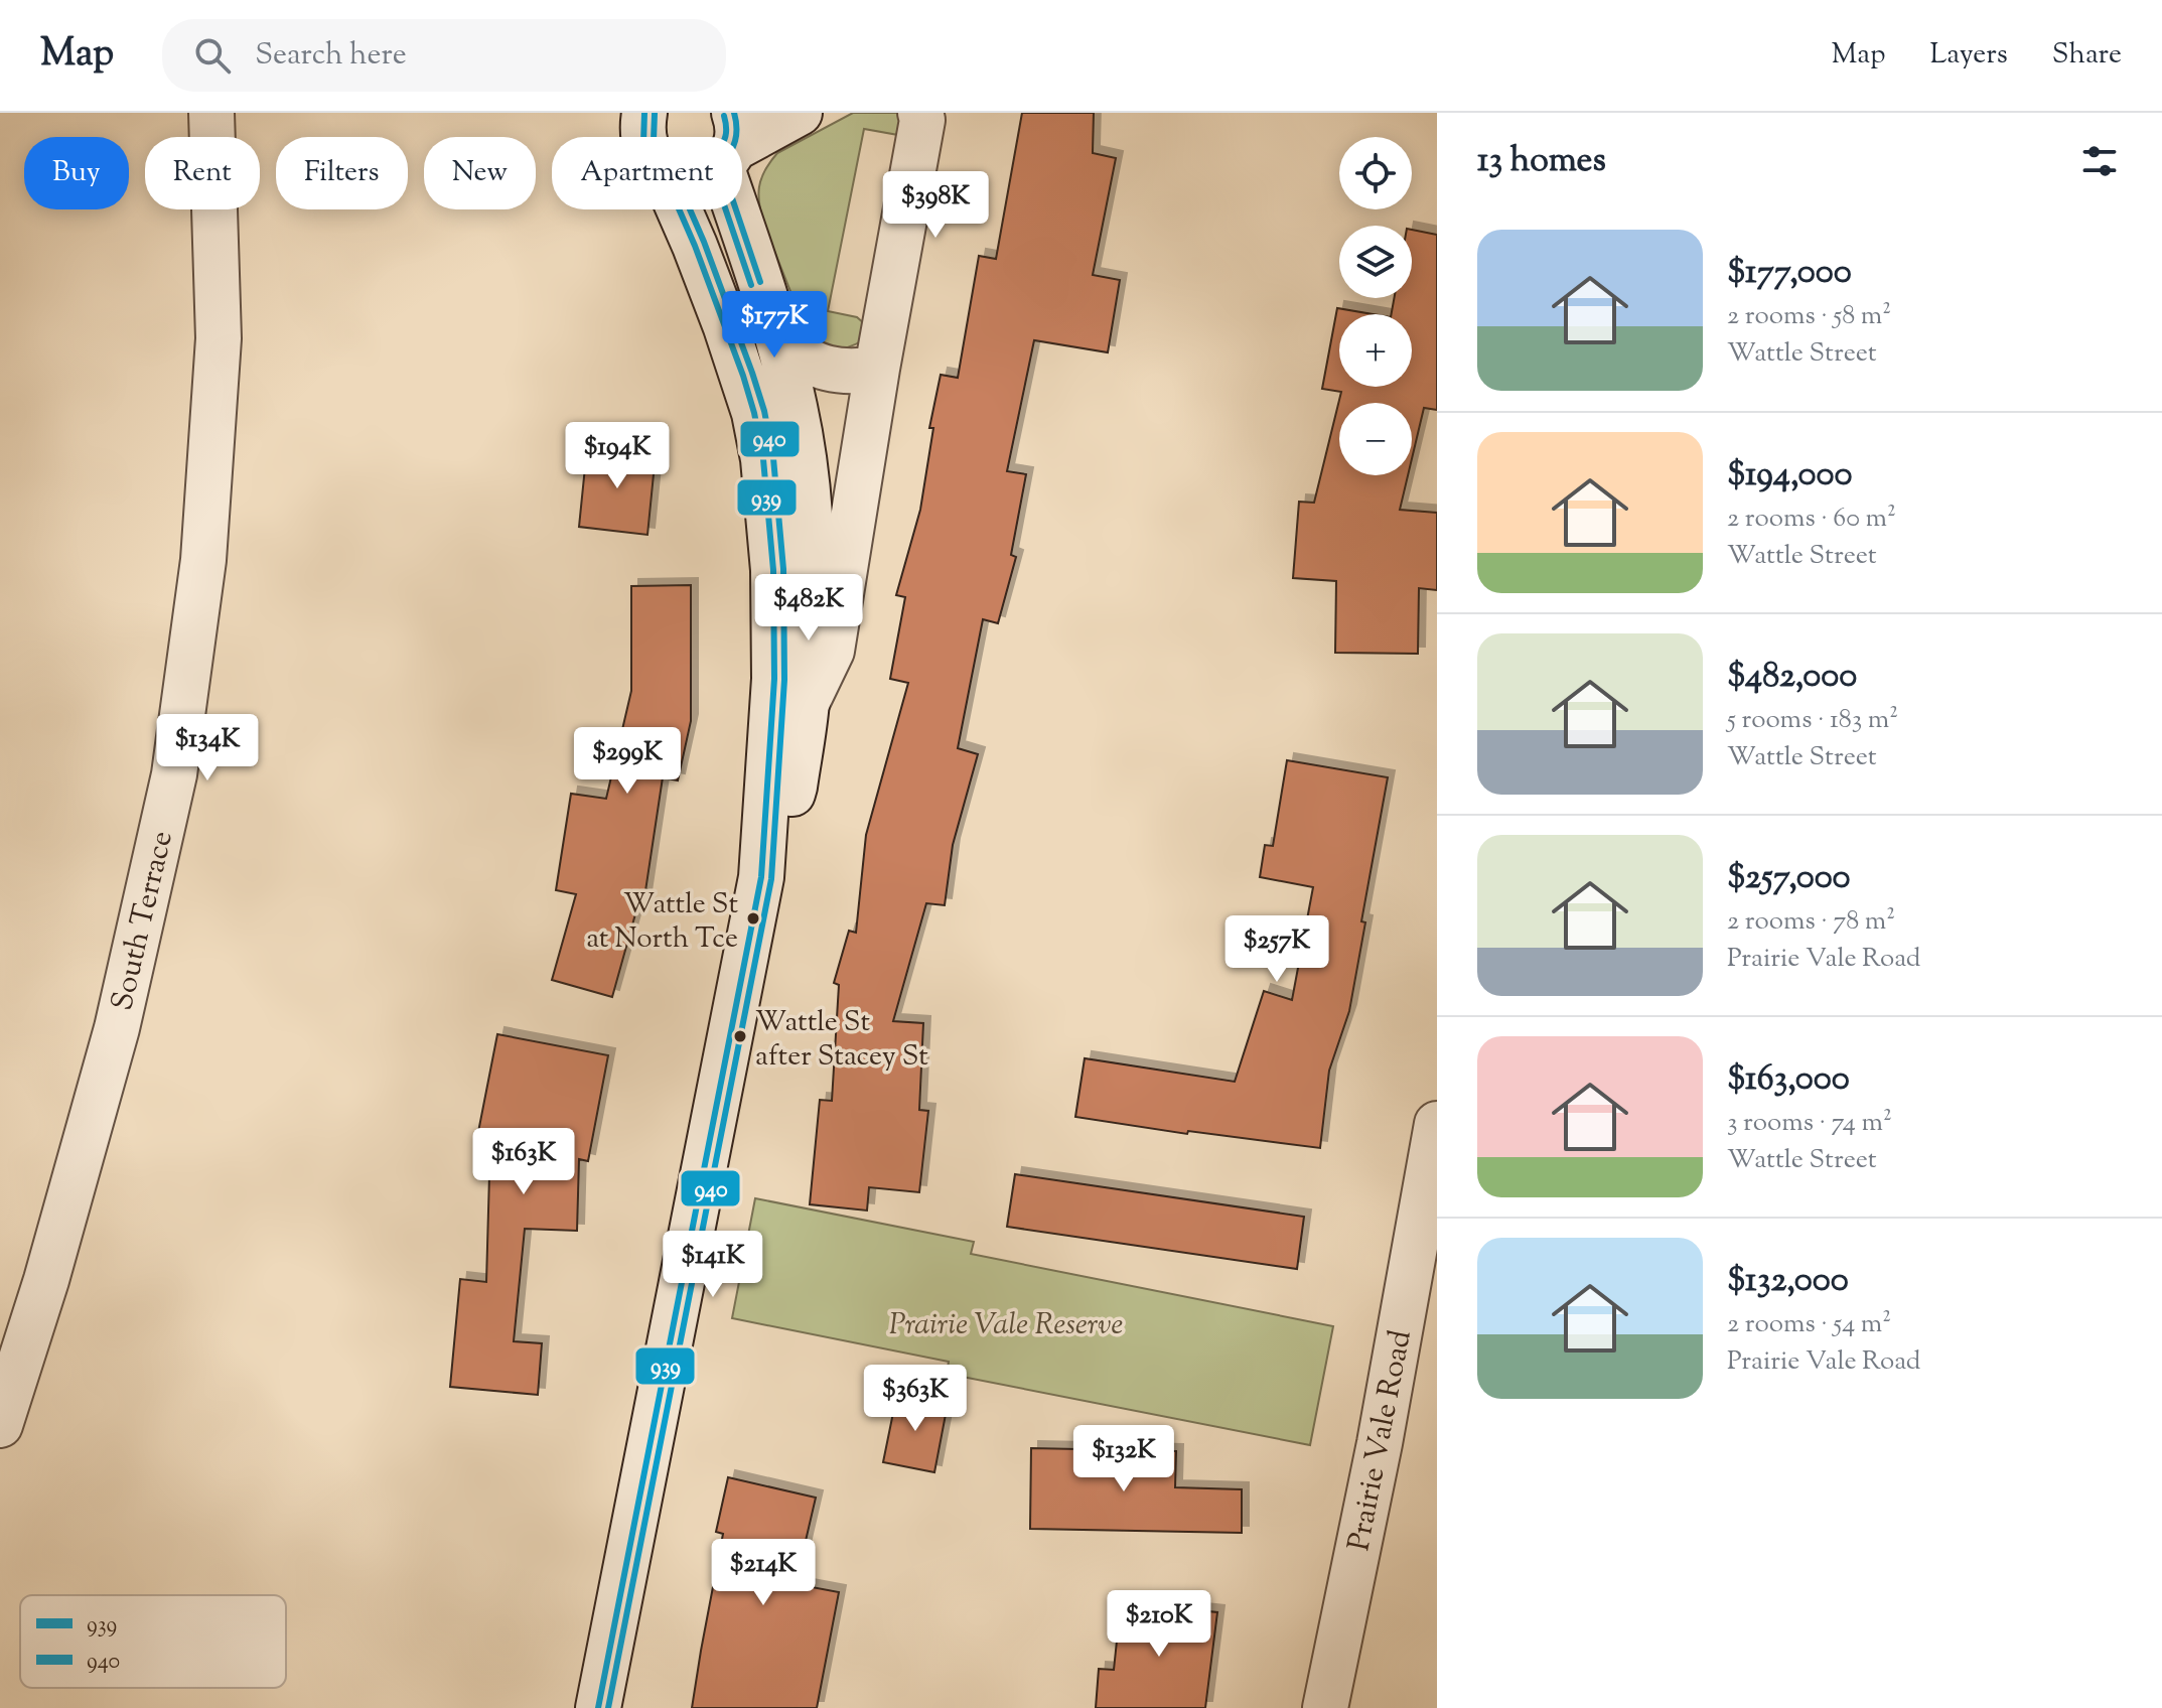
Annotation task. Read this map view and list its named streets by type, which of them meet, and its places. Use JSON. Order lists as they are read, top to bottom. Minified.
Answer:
{"streets":{"street":["South Terrace","Prairie Vale Road"]},"parks":["Prairie Vale Reserve"],"places":["Wattle St at North Tce","Wattle St after Stacey St"],"lines":["transit line 939","transit line 940"],"legend":["939","940"],"page":{"header":"Map","search":"Search here","nav":["Map","Layers","Share"],"heading":"13 homes","map_buttons":["+","−"],"chip":["Buy","Rent","Filters","New","Apartment"],"price":["$398K","$177K","$194K","$482K","$134K","$299K","$257K","$163K","$141K","$363K","$132K","$214K","$210K"],"list":[{"name":"$177,000","note":"2 rooms · 58 m² · Wattle Street"},{"name":"$194,000","note":"2 rooms · 60 m² · Wattle Street"},{"name":"$482,000","note":"5 rooms · 183 m² · Wattle Street"},{"name":"$257,000","note":"2 rooms · 78 m² · Prairie Vale Road"},{"name":"$163,000","note":"3 rooms · 74 m² · Wattle Street"},{"name":"$132,000","note":"2 rooms · 54 m² · Prairie Vale Road"}]}}
